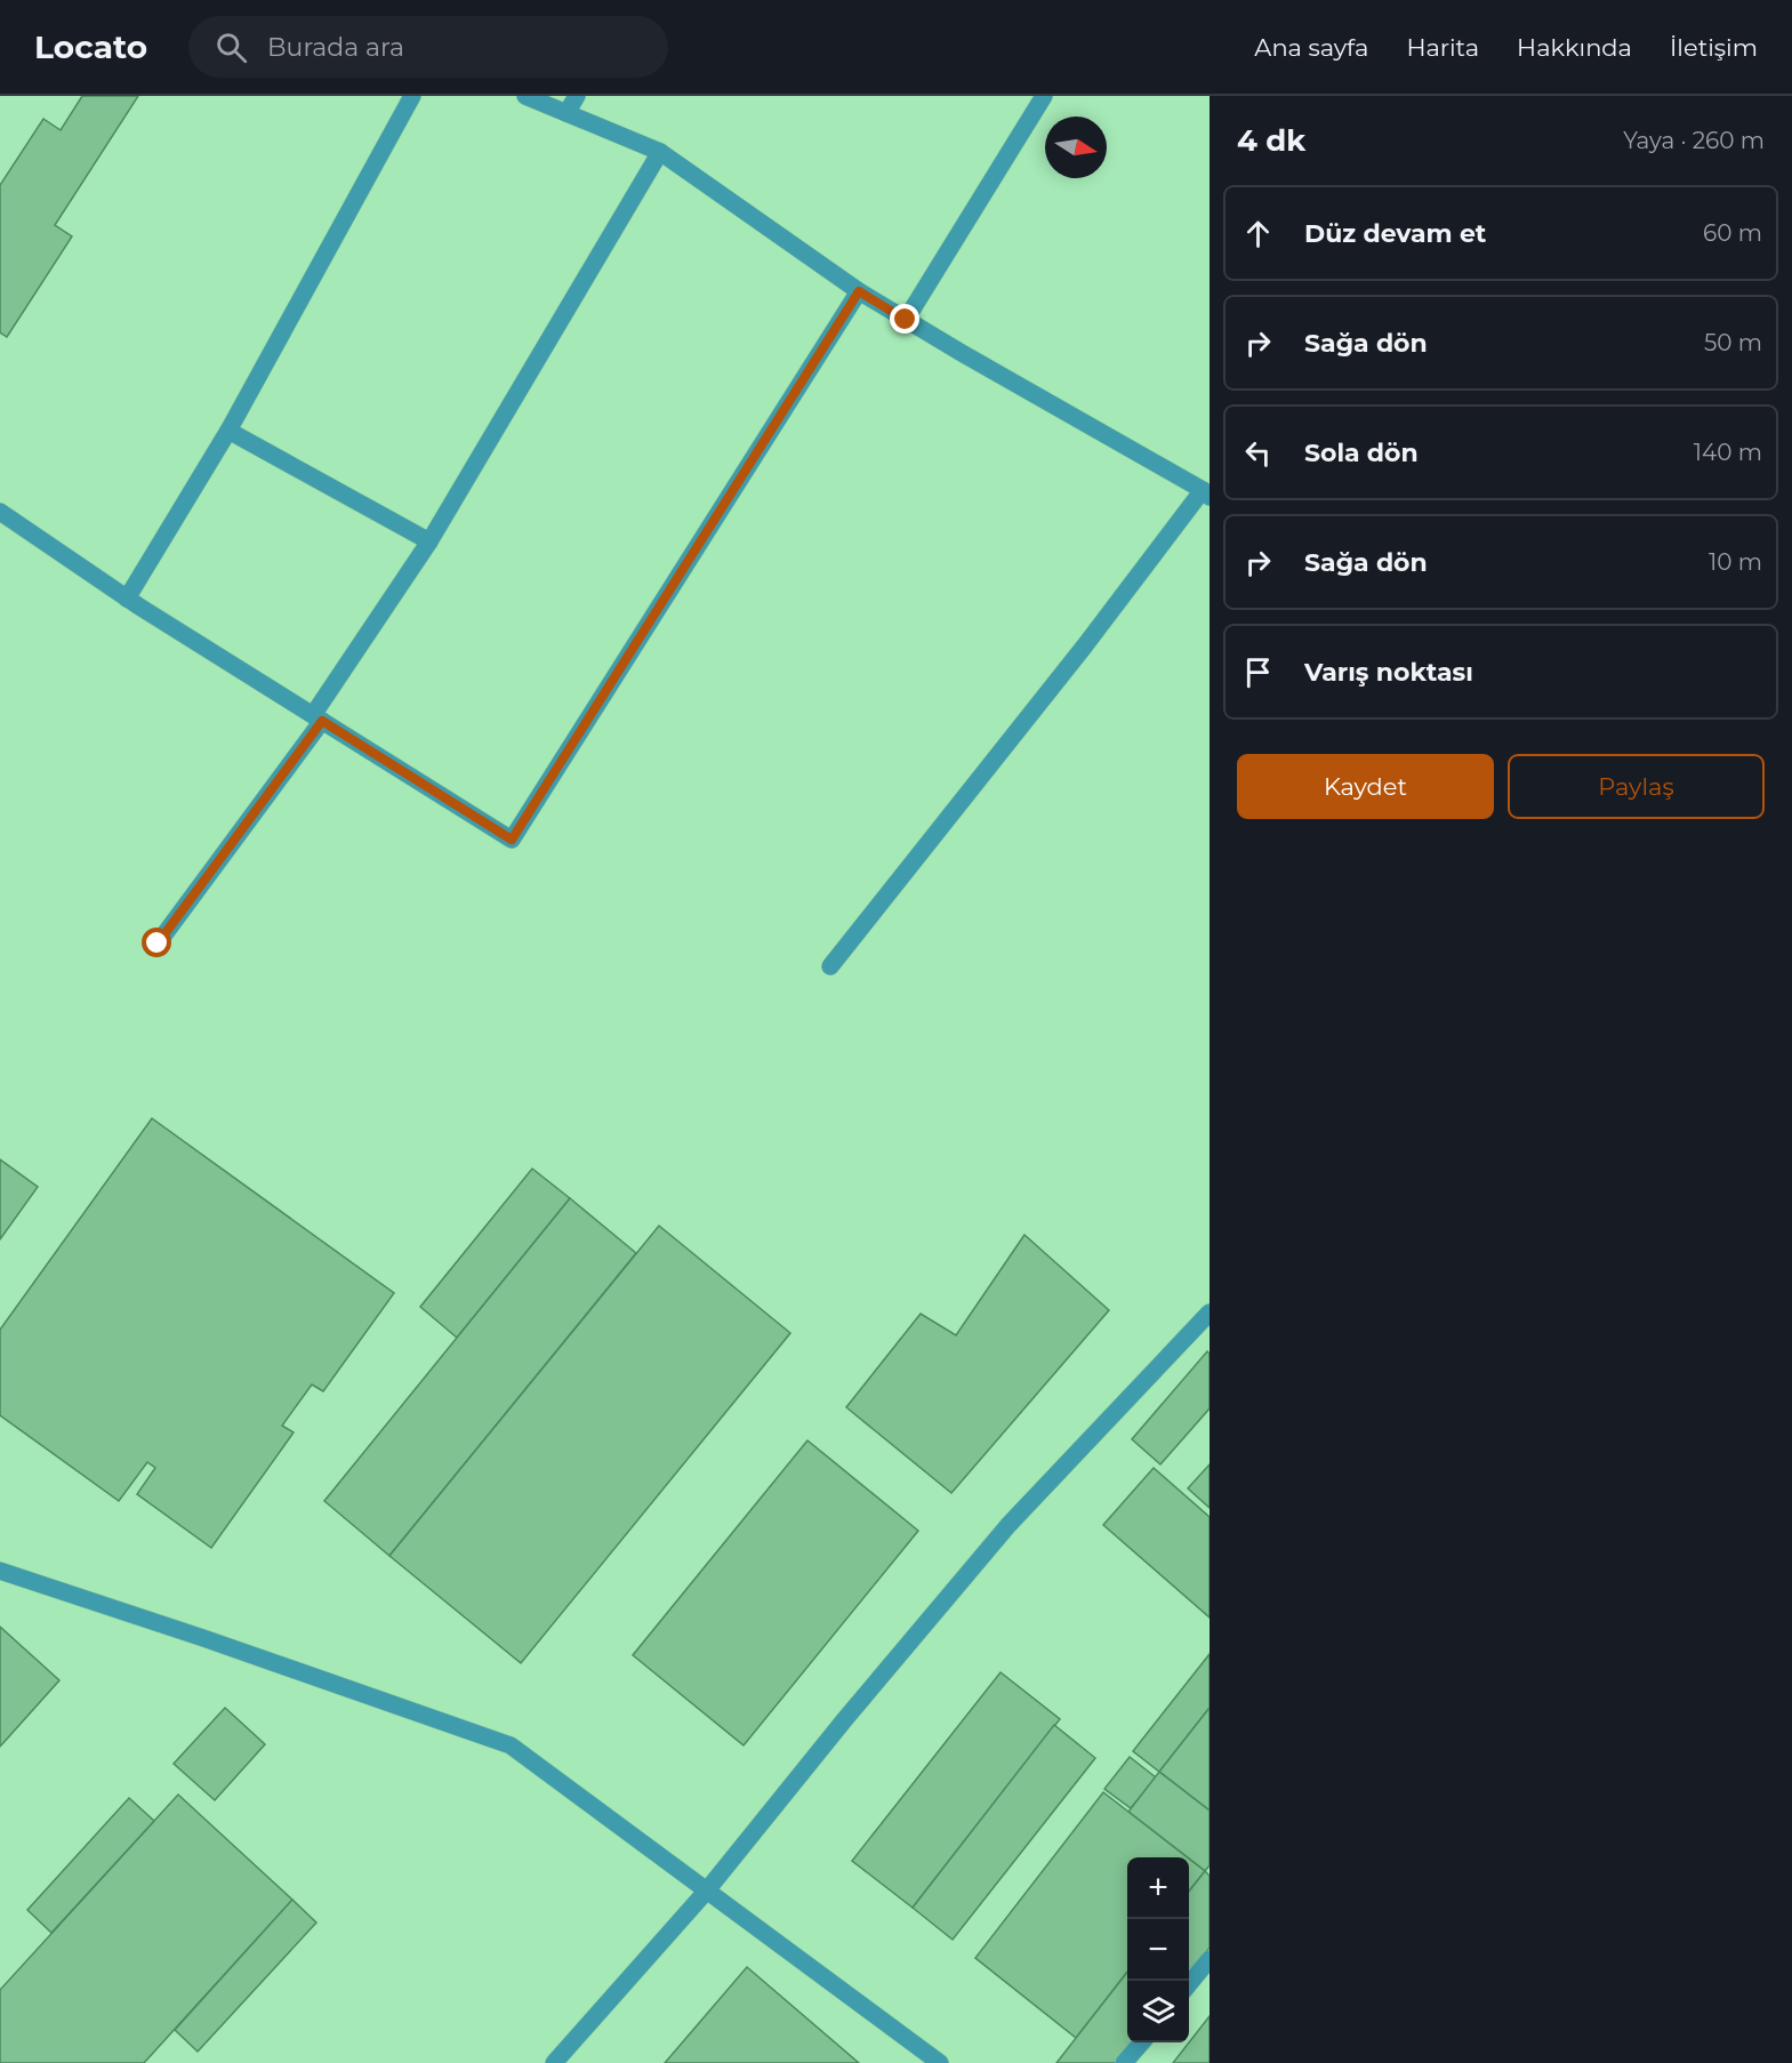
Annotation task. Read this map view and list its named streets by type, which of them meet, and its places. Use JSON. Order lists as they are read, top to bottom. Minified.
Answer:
{"north":"right","page":{"header":"Locato","search":"Burada ara","nav":["Ana sayfa","Harita","Hakkında","İletişim"],"heading":["4 dk","Yaya · 260 m"],"list":[["Düz devam et","60 m"],["Sağa dön","50 m"],["Sola dön","140 m"],["Sağa dön","10 m"],"Varış noktası"],"buttons":["Kaydet","Paylaş"],"map_buttons":["+","−"]}}
